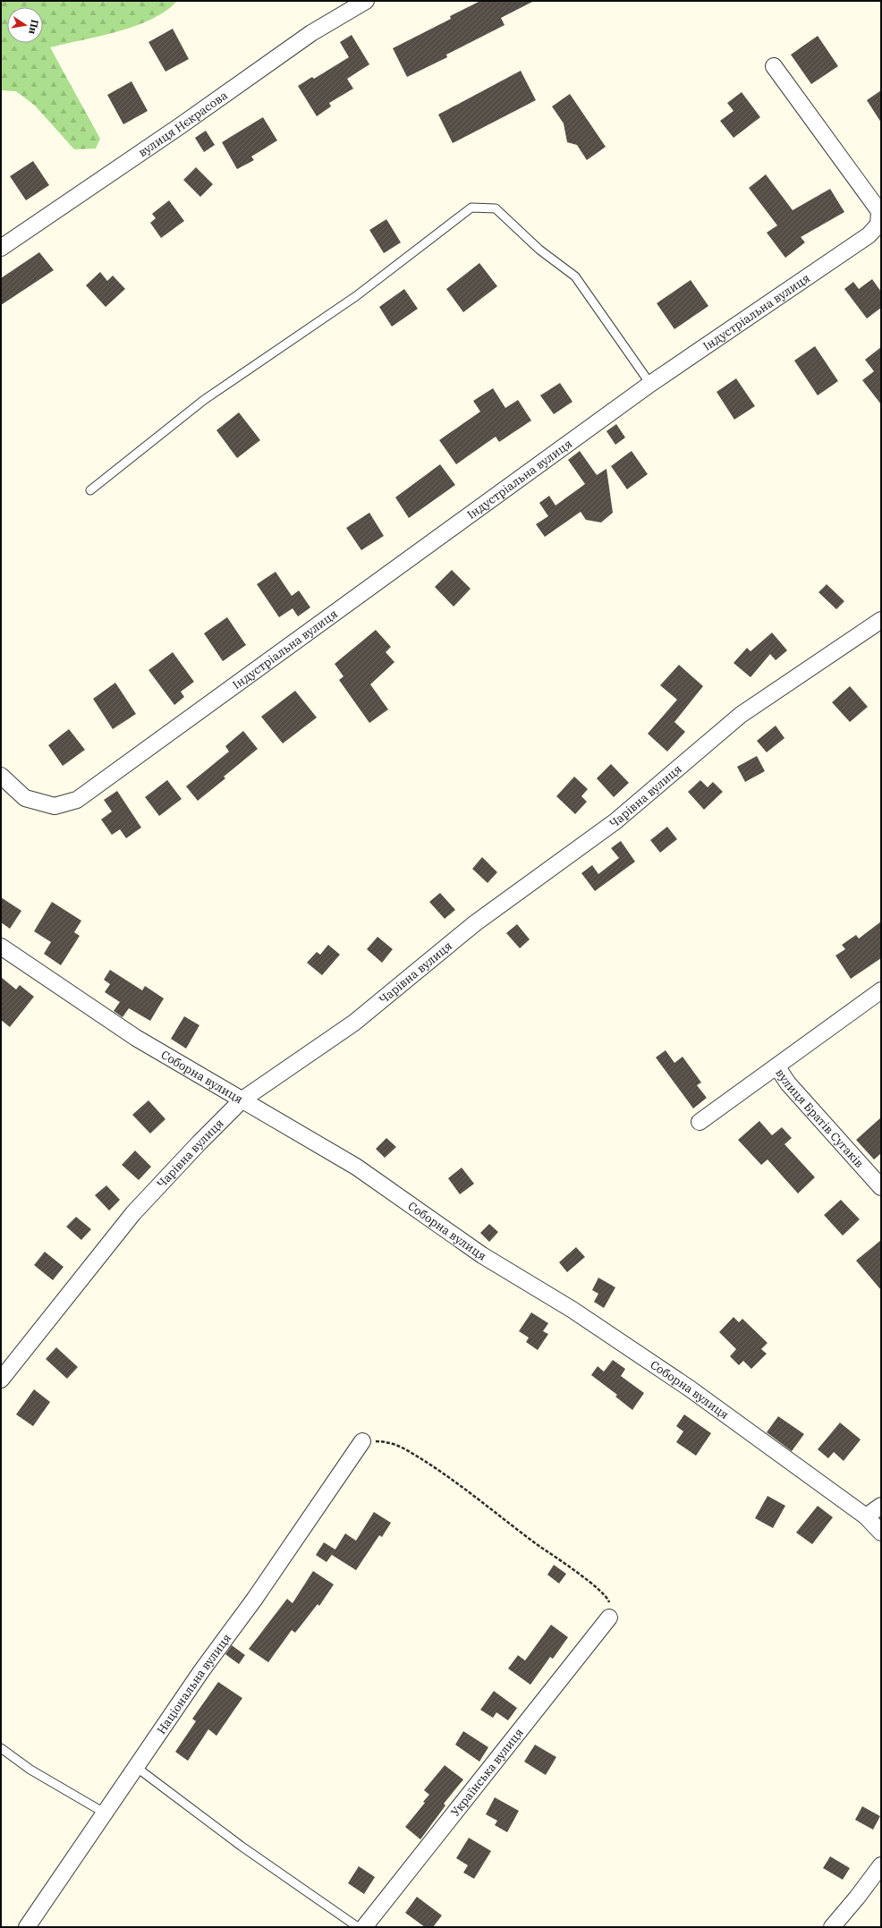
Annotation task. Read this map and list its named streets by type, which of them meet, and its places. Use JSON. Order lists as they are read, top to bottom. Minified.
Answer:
{"streets":{"street":["вулиця Нєкрасова","Індустріальна вулиця","Чарівна вулиця","Соборна вулиця","вулиця Братів Сугаків","Національна вулиця","Українська вулиця"]},"crossings":[["Чарівна вулиця","Соборна вулиця"]],"north":"right"}
